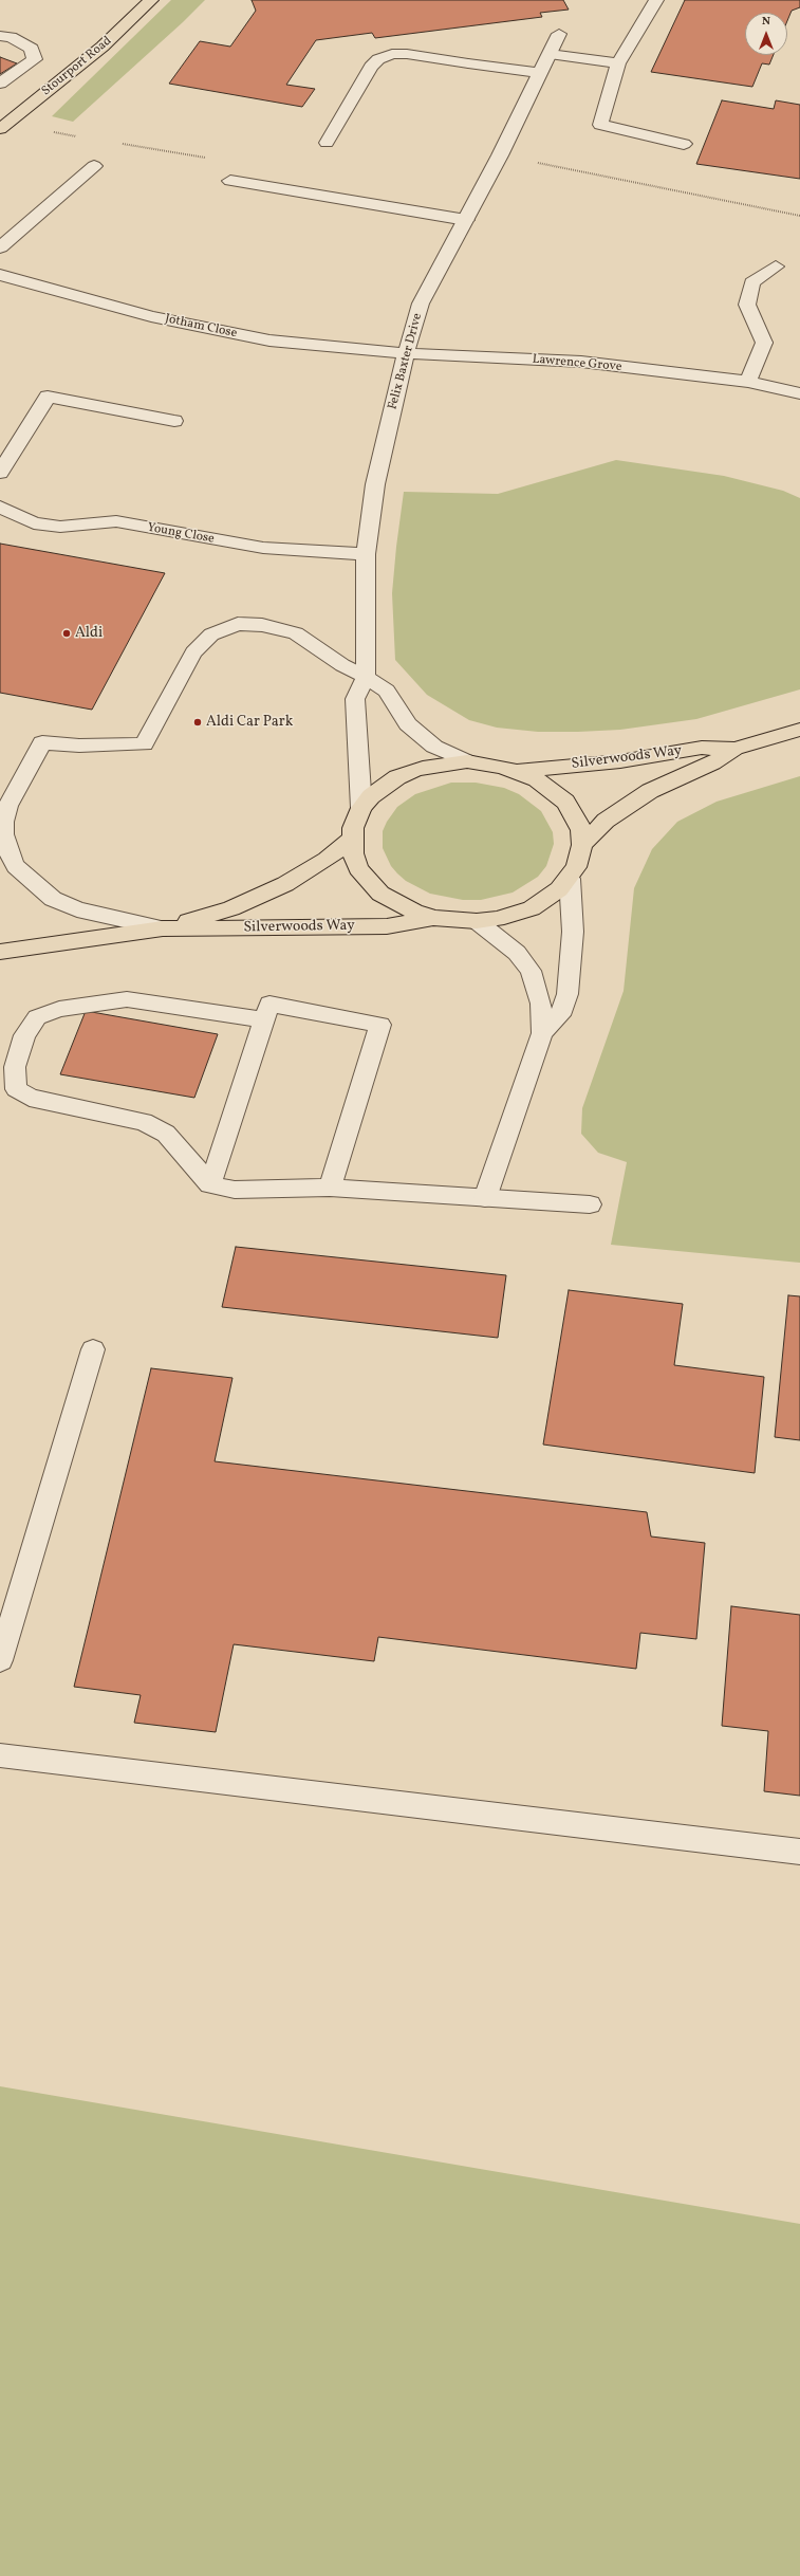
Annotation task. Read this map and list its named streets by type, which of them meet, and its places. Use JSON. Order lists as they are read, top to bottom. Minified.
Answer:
{"streets":{"main road":["Stourport Road","Silverwoods Way"],"street":["Jotham Close","Felix Baxter Drive","Lawrence Grove","Young Close"]},"crossings":[["Jotham Close","Felix Baxter Drive"],["Jotham Close","Lawrence Grove"],["Felix Baxter Drive","Lawrence Grove"],["Felix Baxter Drive","Young Close"]],"places":["Aldi","Aldi Car Park"],"north":"top"}
